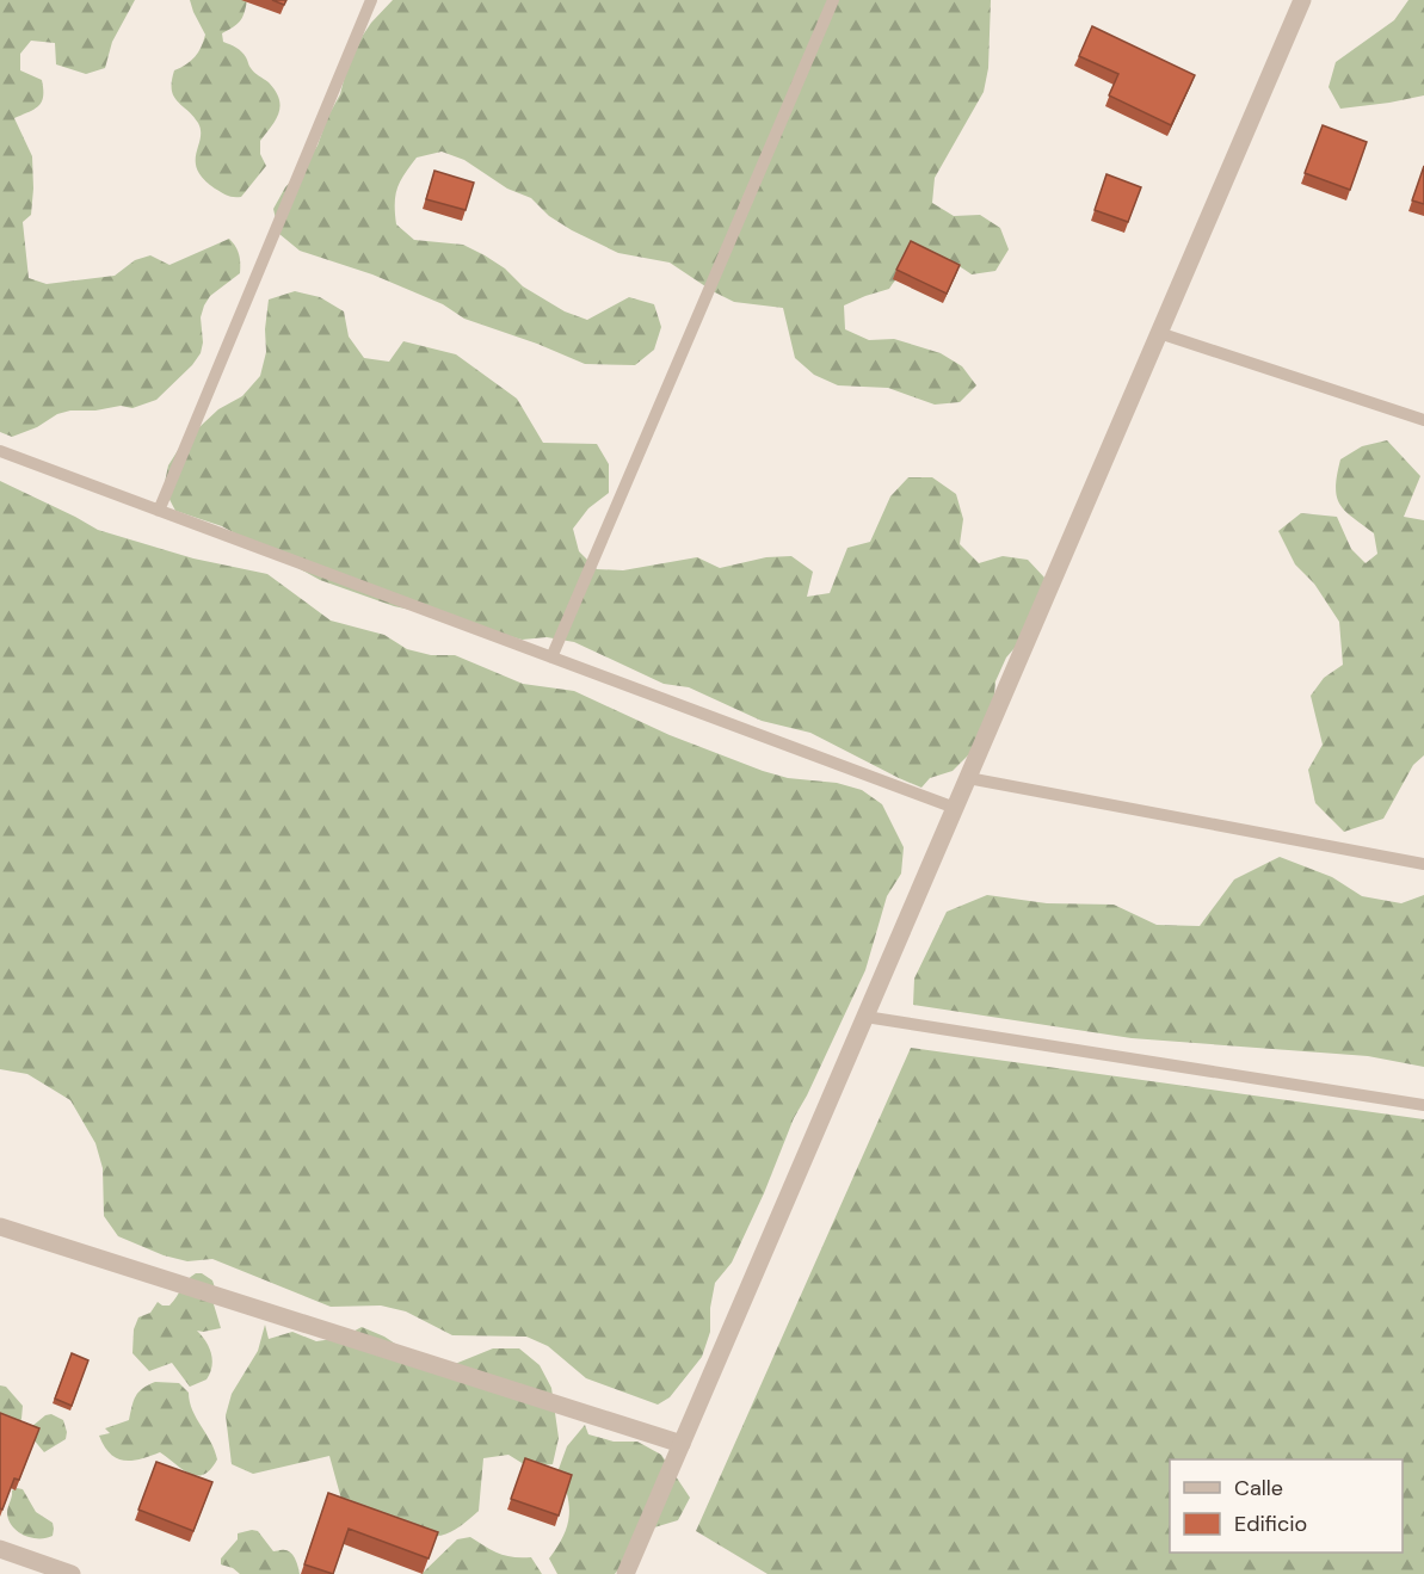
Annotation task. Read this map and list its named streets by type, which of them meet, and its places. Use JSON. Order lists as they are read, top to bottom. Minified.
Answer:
{"legend":["Calle","Edificio"]}
